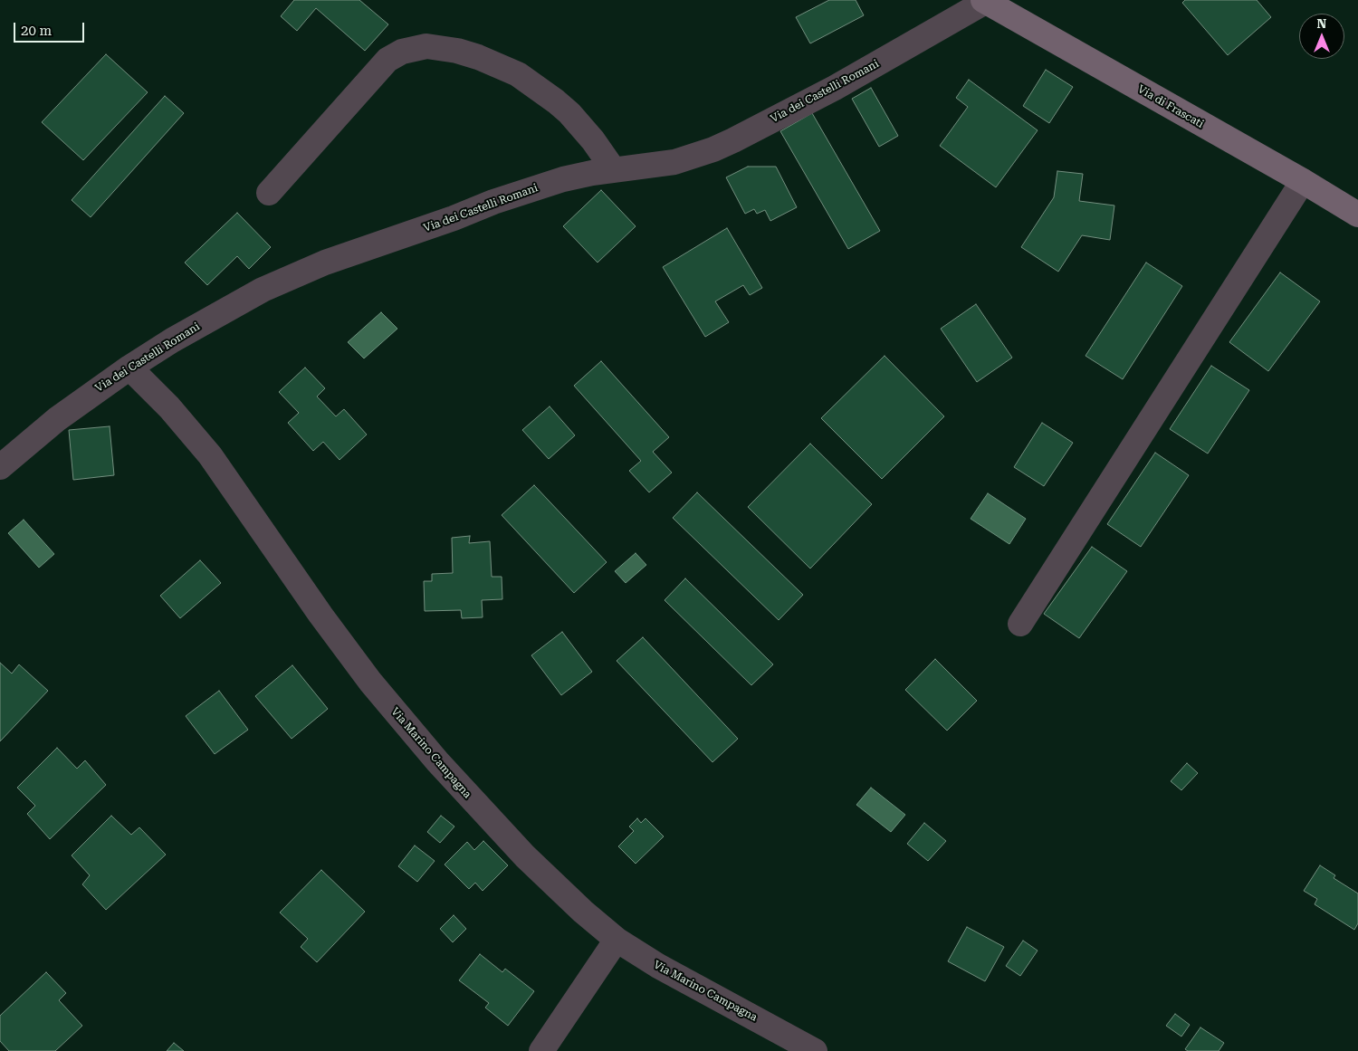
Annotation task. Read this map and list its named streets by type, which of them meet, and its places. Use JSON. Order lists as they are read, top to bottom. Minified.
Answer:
{"streets":{"main road":["Via di Frascati"],"street":["Via dei Castelli Romani","Via Marino Campagna"]},"crossings":[["Via dei Castelli Romani","Via di Frascati"],["Via dei Castelli Romani","Via Marino Campagna"]],"scale_bar":"20 m","north":"top"}
